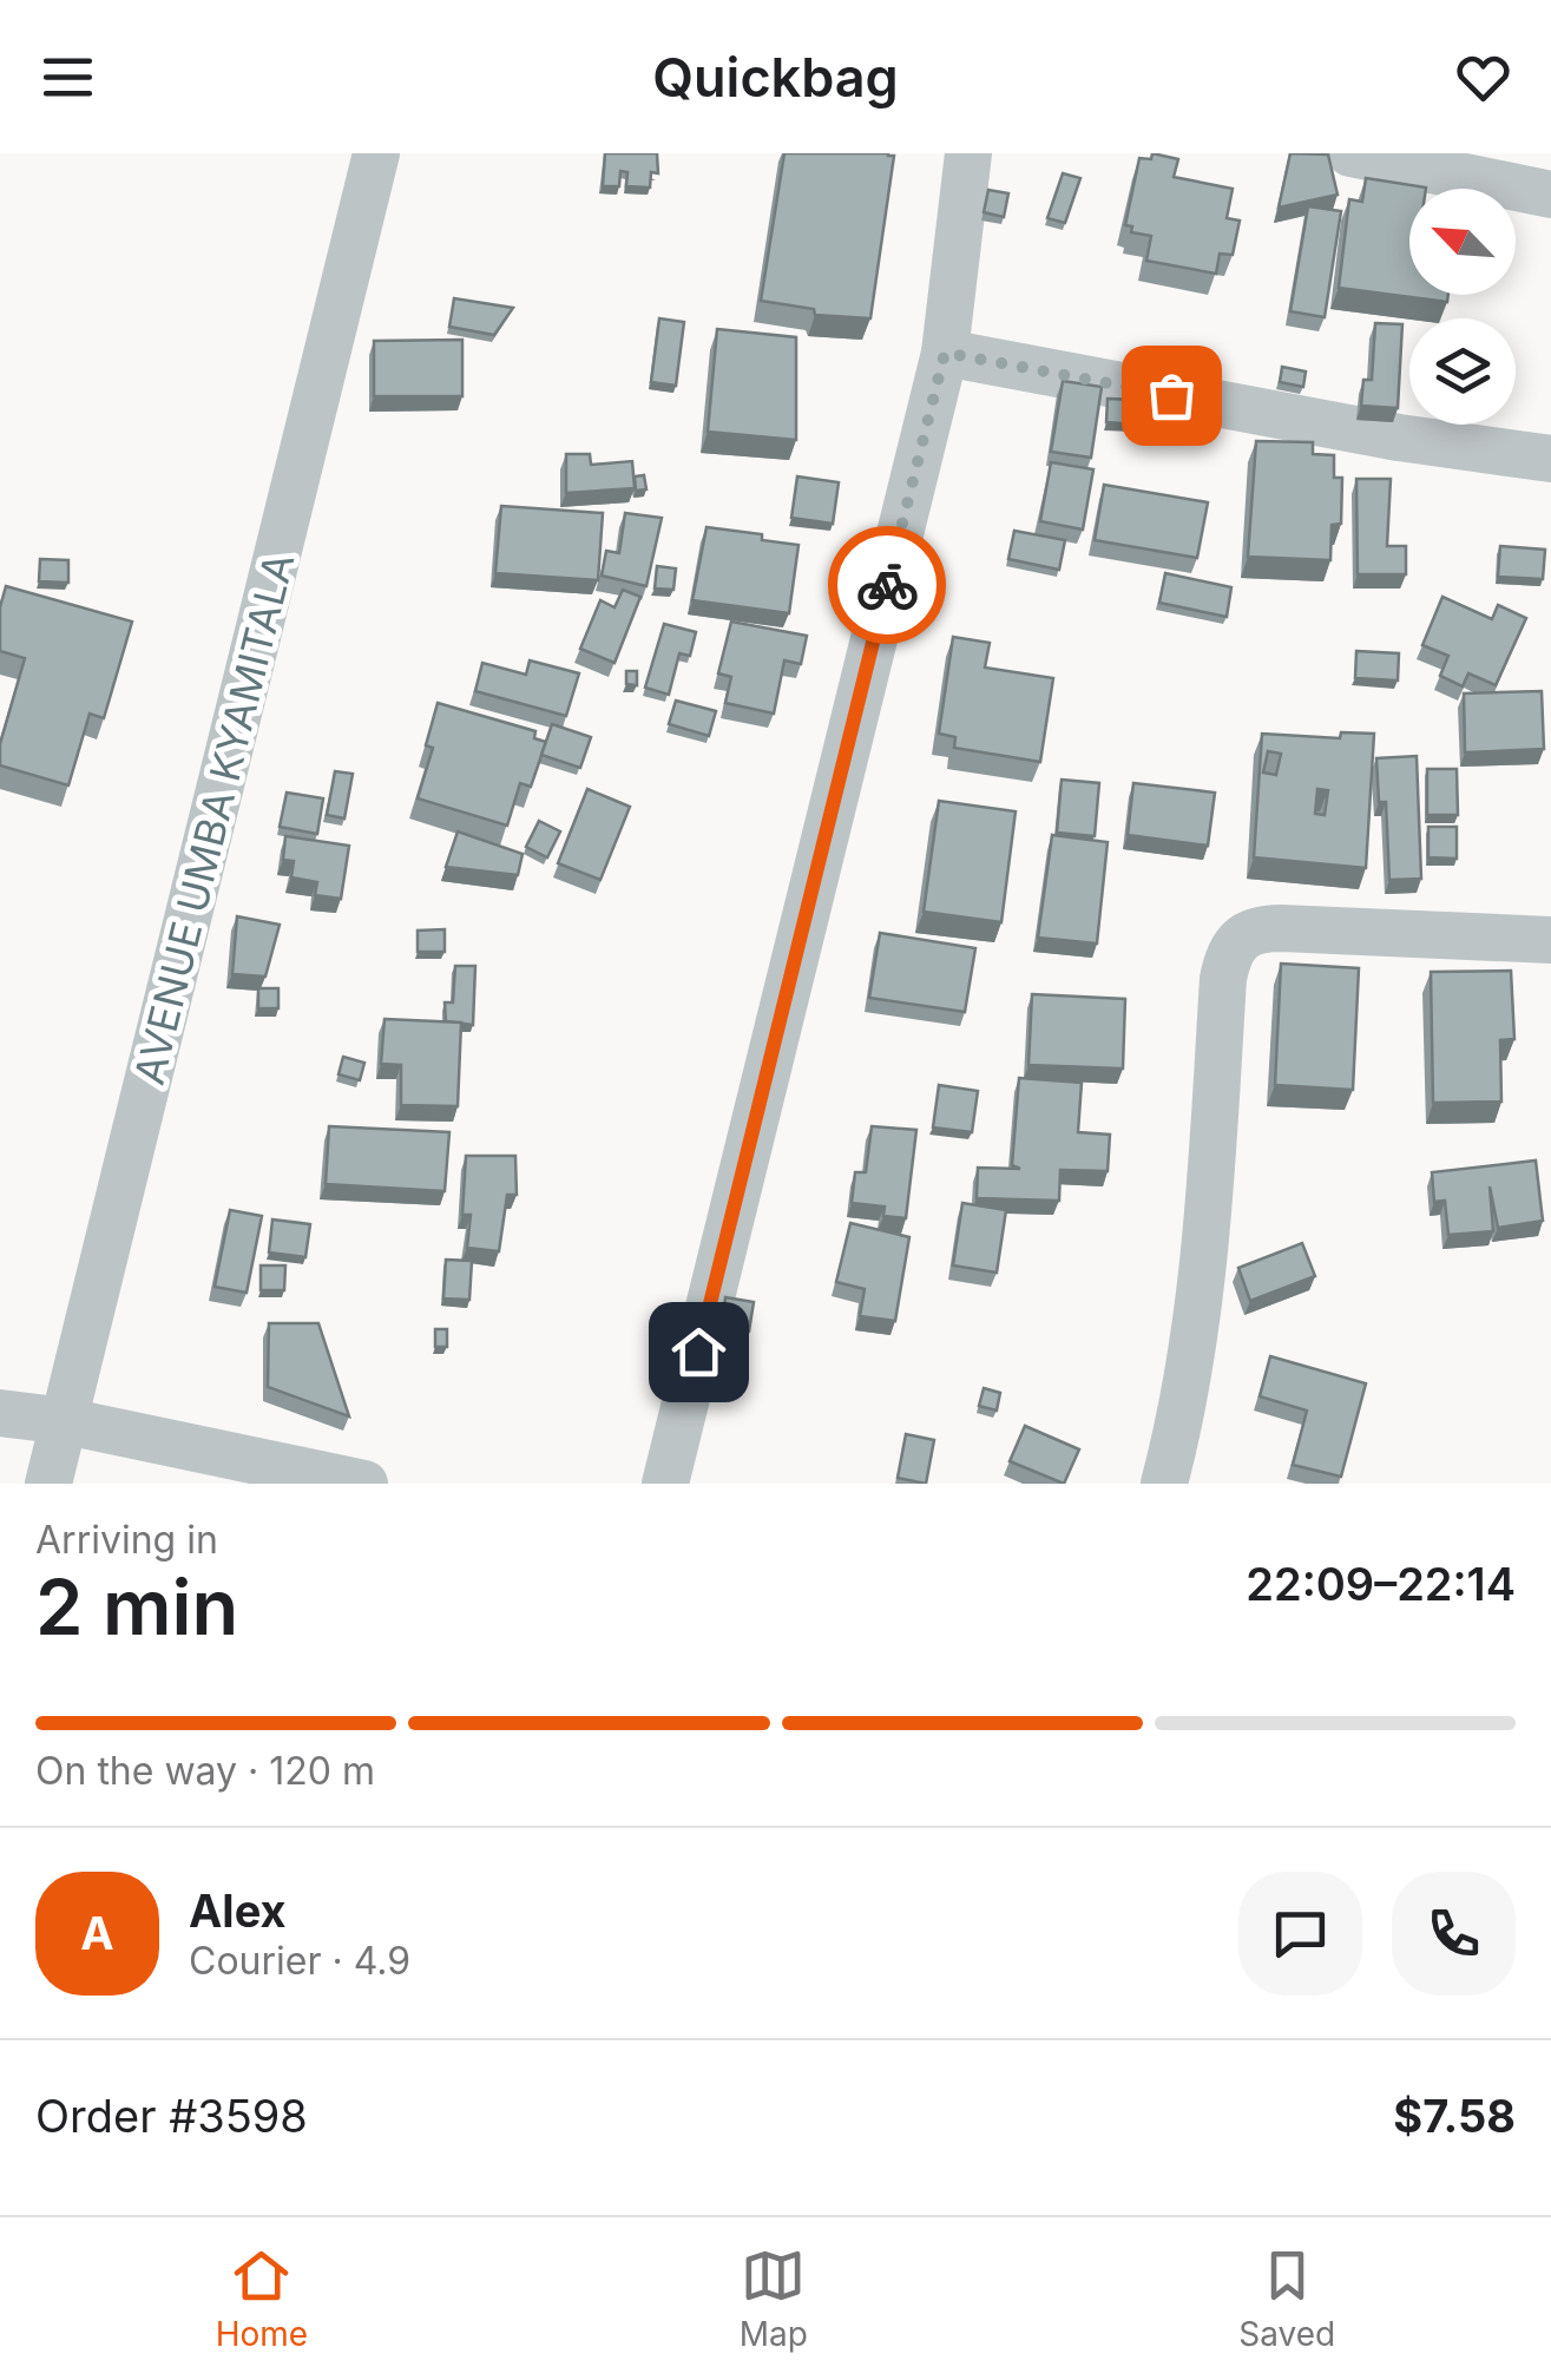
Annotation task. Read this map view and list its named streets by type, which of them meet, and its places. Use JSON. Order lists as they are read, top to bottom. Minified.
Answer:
{"streets":{"street":["AVENUE UMBA KYAMITALA"]},"north":"top left","page":{"header":"Quickbag","heading":["2 min","Arriving in","22:09–22:14"],"panel":["Alex","Courier · 4.9","Order #3598","$7.58"],"bar":"On the way · 120 m","round":"A","tabs":["Home","Map","Saved"]}}
